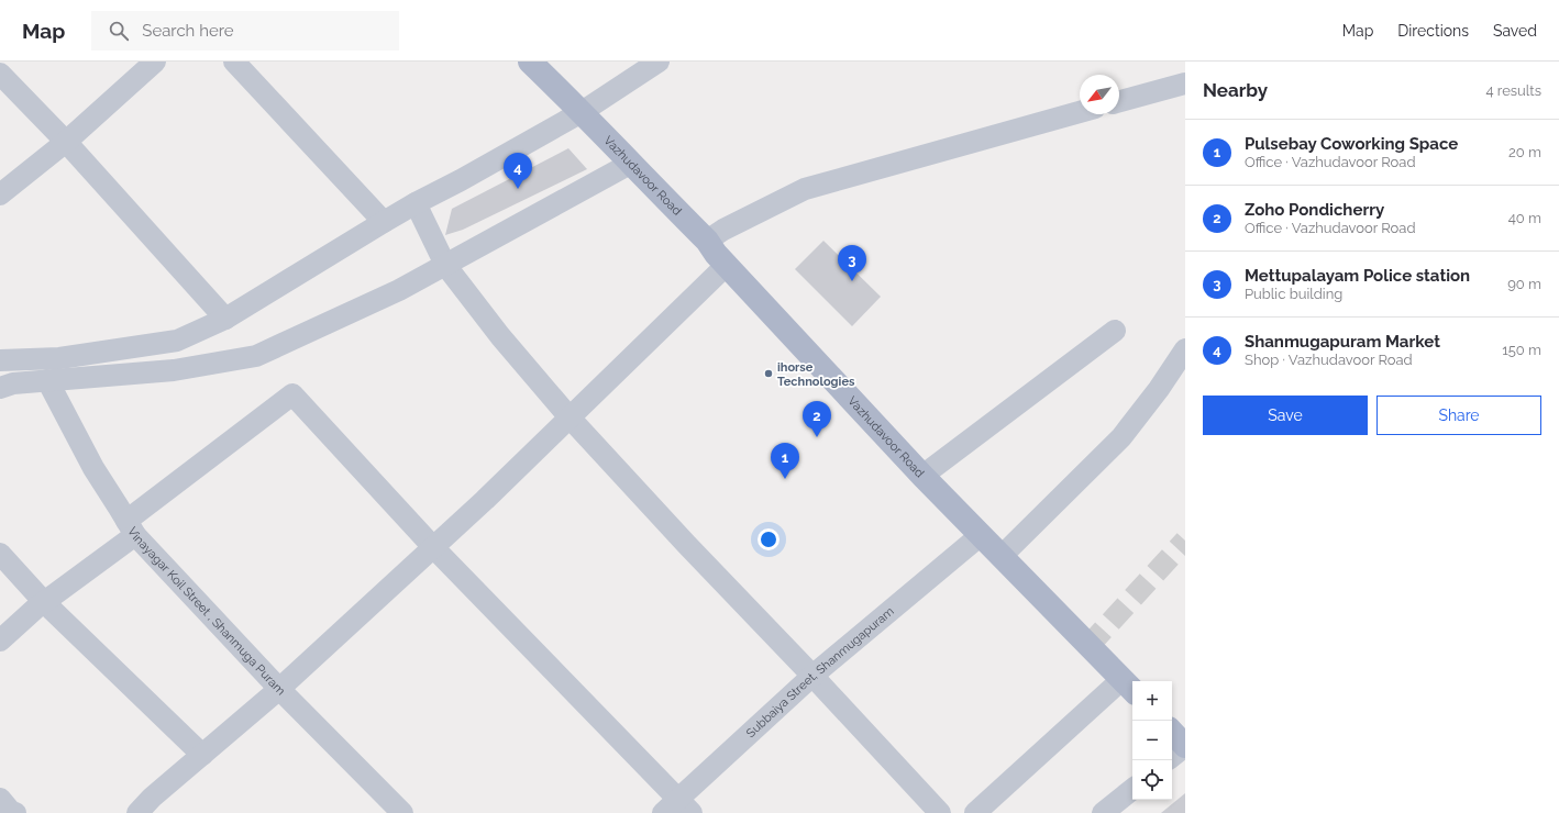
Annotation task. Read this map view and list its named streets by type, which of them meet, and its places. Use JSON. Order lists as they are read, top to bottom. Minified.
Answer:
{"streets":{"main road":["Vazhudavoor Road"],"street":["Vinayagar Koil Street , Shanmuga Puram","Subbaiya Street, Shanmugapuram"]},"crossings":[["Vazhudavoor Road","Subbaiya Street, Shanmugapuram"]],"places":["ihorse Technologies"],"north":"bottom left","page":{"header":"Map","search":"Search here","nav":["Map","Directions","Saved"],"heading":["Nearby","4 results"],"list":[{"mark":"1","name":"Pulsebay Coworking Space","note":"Office · Vazhudavoor Road","value":"20 m"},{"mark":"2","name":"Zoho Pondicherry","note":"Office · Vazhudavoor Road","value":"40 m"},{"mark":"3","name":"Mettupalayam Police station","note":"Public building","value":"90 m"},{"mark":"4","name":"Shanmugapuram Market","note":"Shop · Vazhudavoor Road","value":"150 m"}],"pins":["4","3","2","1"],"buttons":["Save","Share"],"map_buttons":["+","−"]}}
